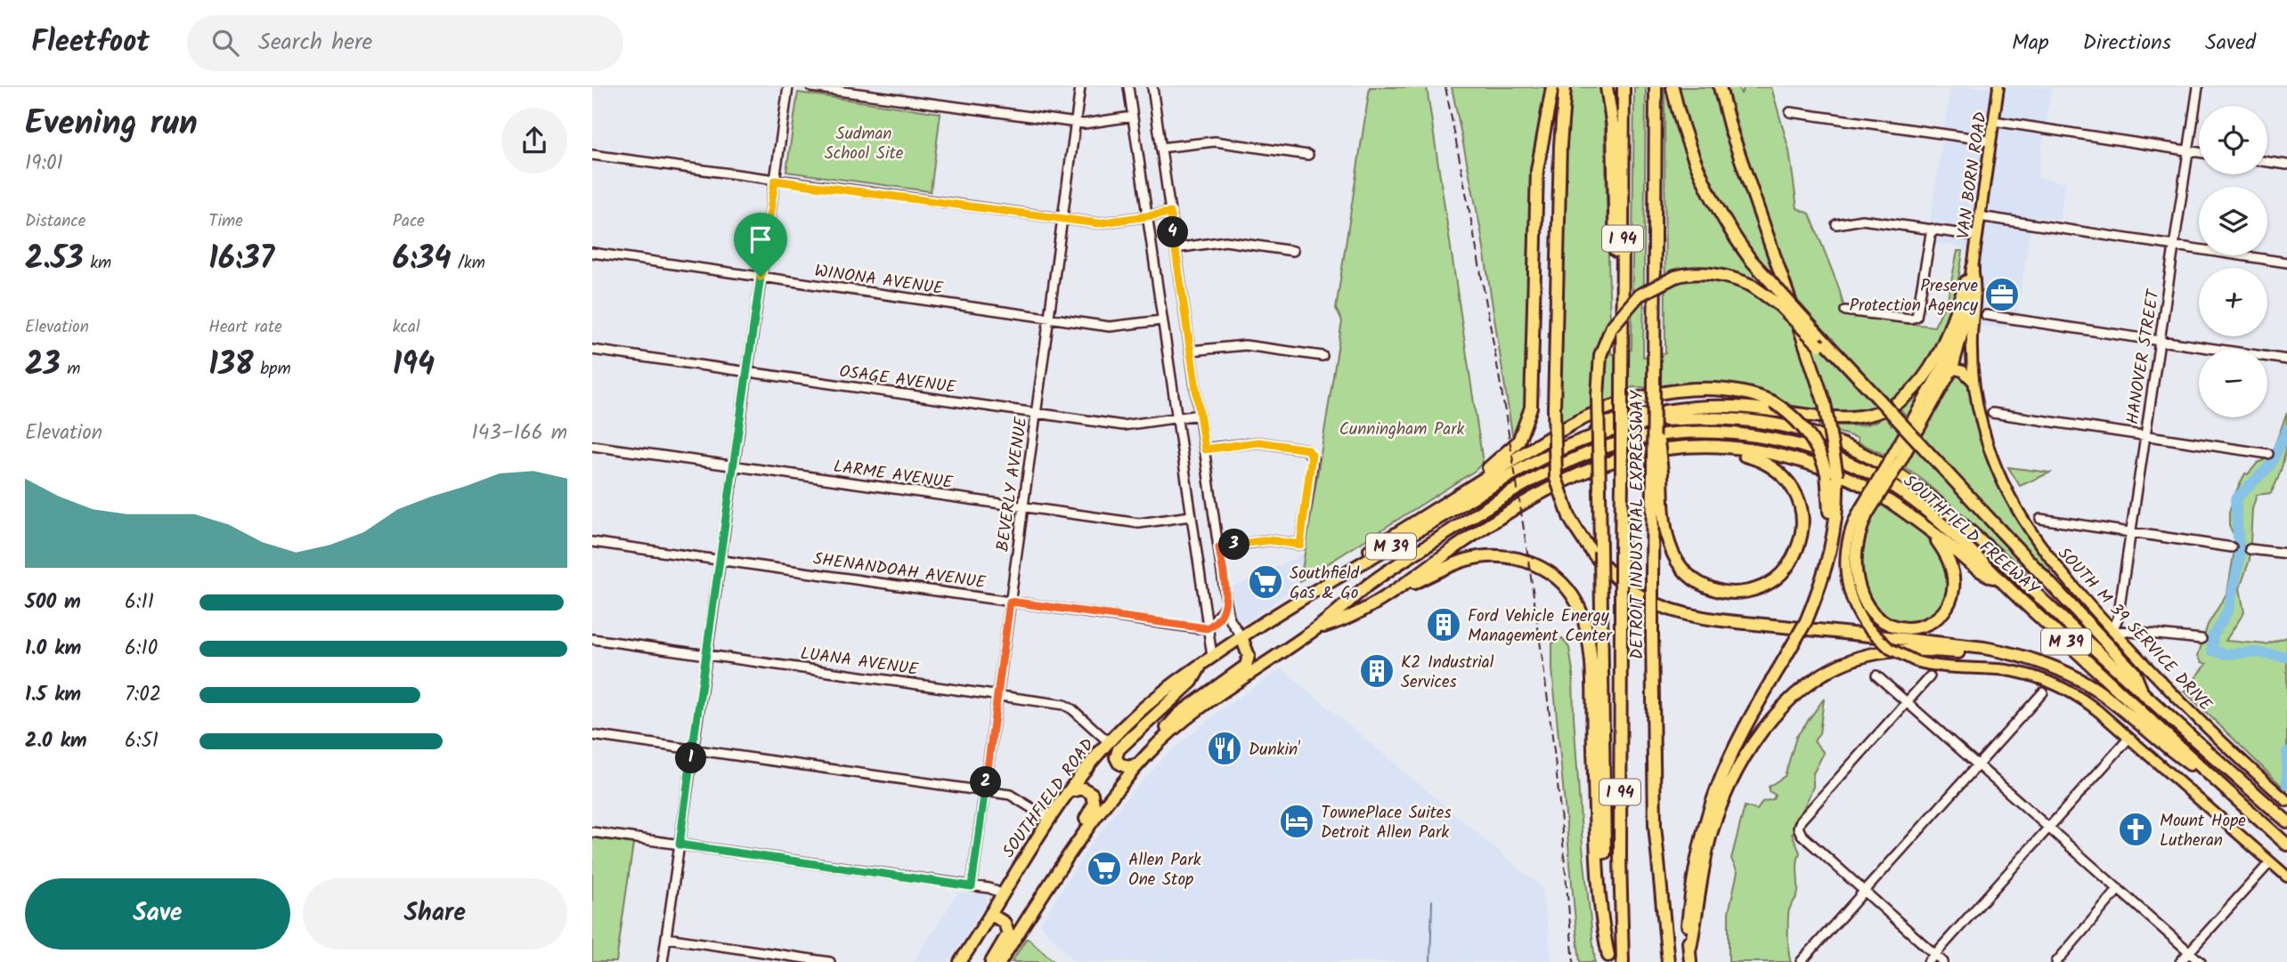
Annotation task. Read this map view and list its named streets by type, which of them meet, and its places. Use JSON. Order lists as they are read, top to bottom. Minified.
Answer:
{"streets":{"highway":["I 94","DETROIT INDUSTRIAL EXPRESSWAY","SOUTHFIELD FREEWAY","M 39","SOUTHFIELD ROAD"],"main road":["VAN BORN ROAD","SOUTH M 39 SERVICE DRIVE"],"street":["WINONA AVENUE","HANOVER STREET","OSAGE AVENUE","LARME AVENUE","BEVERLY AVENUE","SHENANDOAH AVENUE","LUANA AVENUE"]},"crossings":[["VAN BORN ROAD","SOUTHFIELD FREEWAY"],["VAN BORN ROAD","SOUTH M 39 SERVICE DRIVE"],["WINONA AVENUE","BEVERLY AVENUE"],["HANOVER STREET","SOUTH M 39 SERVICE DRIVE"],["OSAGE AVENUE","BEVERLY AVENUE"],["LARME AVENUE","BEVERLY AVENUE"],["BEVERLY AVENUE","SHENANDOAH AVENUE"],["BEVERLY AVENUE","LUANA AVENUE"],["DETROIT INDUSTRIAL EXPRESSWAY","M 39"],["SOUTHFIELD FREEWAY","M 39"],["M 39","SOUTHFIELD ROAD"],["LUANA AVENUE","SOUTHFIELD ROAD"]],"parks":["Sudman School Site","Cunningham Park"],"places":{"office":["Preserve Protection Agency"],"supermarket":["Southfield Gas & Go","Allen Park One Stop"],"building":["Ford Vehicle Energy Management Center","K2 Industrial Services"],"restaurant":["Dunkin'"],"hotel":["TownePlace Suites Detroit Allen Park"],"church":["Mount Hope Lutheran"]},"page":{"header":"Fleetfoot","search":"Search here","nav":["Map","Directions","Saved"],"heading":["Evening run","19:01"],"map_buttons":["+","−"],"stats":[["Distance","2.53 km"],["Time","16:37"],["Pace","6:34 /km"],["Elevation","23 m"],["Heart rate","138 bpm"],["kcal","194"]],"pins":["4","3","1","2"],"chart":["Elevation","143–166 m"],"list":[{"name":"500 m","note":"6:11"},{"name":"1.0 km","note":"6:10"},{"name":"1.5 km","note":"7:02"},{"name":"2.0 km","note":"6:51"}],"buttons":["Save","Share"]}}
